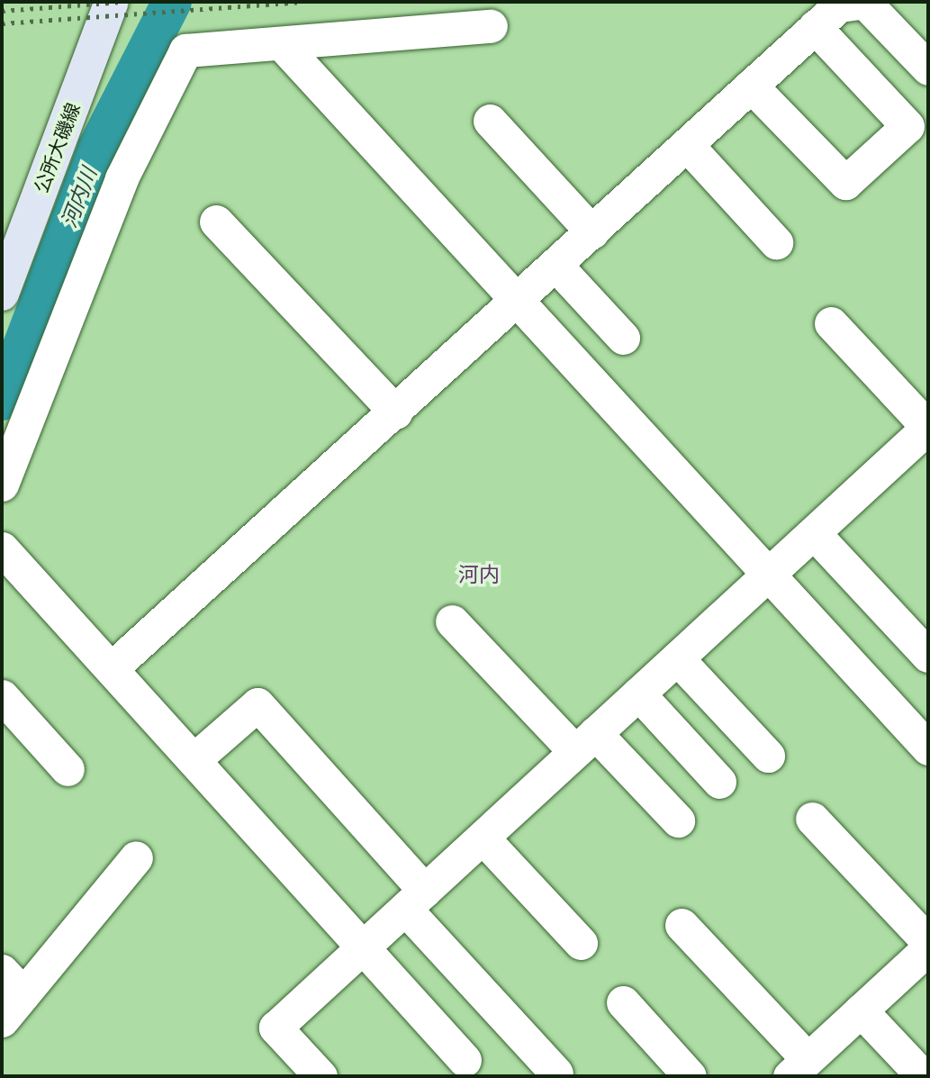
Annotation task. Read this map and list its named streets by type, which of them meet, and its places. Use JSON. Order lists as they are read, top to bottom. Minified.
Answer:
{"streets":{"main road":["公所大磯線"]},"districts":["河内"],"water":["河内川"]}
